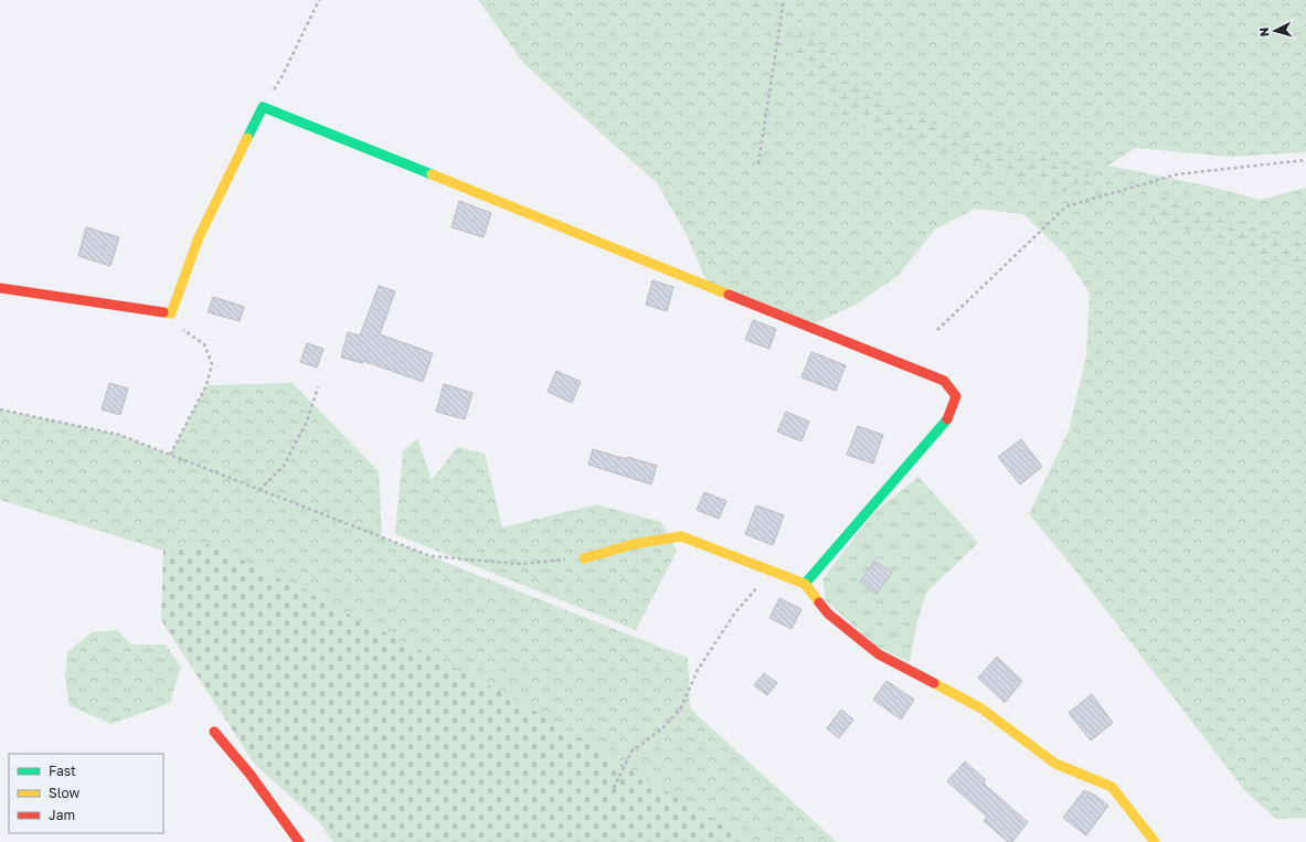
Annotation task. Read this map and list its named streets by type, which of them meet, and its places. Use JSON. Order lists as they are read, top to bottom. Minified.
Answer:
{"legend":["Fast","Slow","Jam"],"north":"left"}
